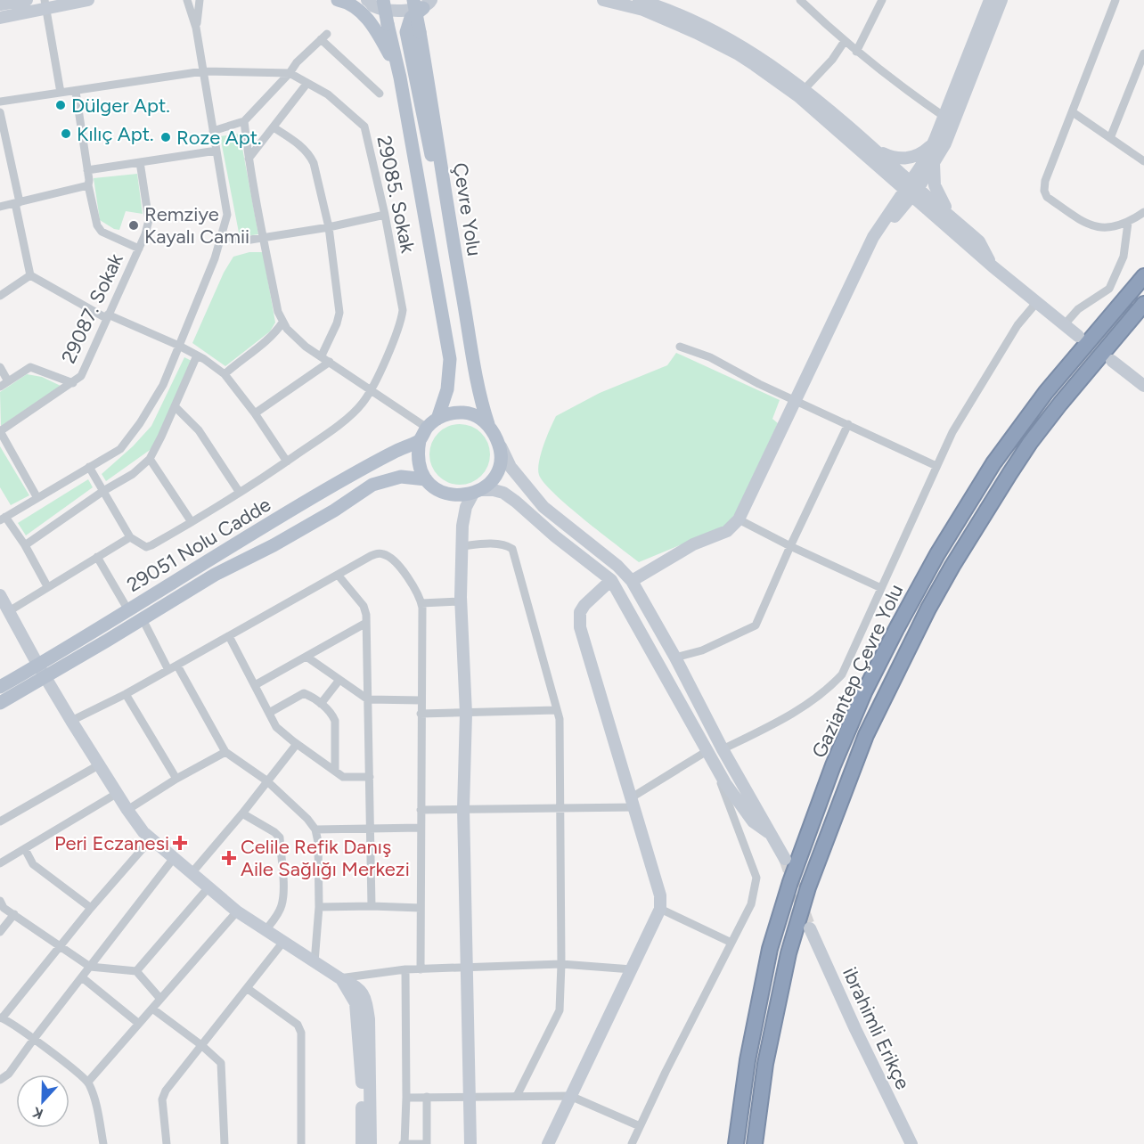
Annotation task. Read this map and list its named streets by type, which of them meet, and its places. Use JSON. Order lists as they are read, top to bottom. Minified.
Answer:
{"streets":{"highway":["Gaziantep Çevre Yolu"],"main road":["Çevre Yolu","29051 Nolu Cadde"],"street":["29085. Sokak","29087. Sokak","ibrahimli Erikçe"]},"crossings":[["Çevre Yolu","29051 Nolu Cadde"]],"places":{"other":["Dülger Apt.","Kılıç Apt.","Roze Apt.","Remziye Kayalı Camii"],"health":["Peri Eczanesi","Celile Refik Danış Aile Sağlığı Merkezi"]},"north":"bottom"}
